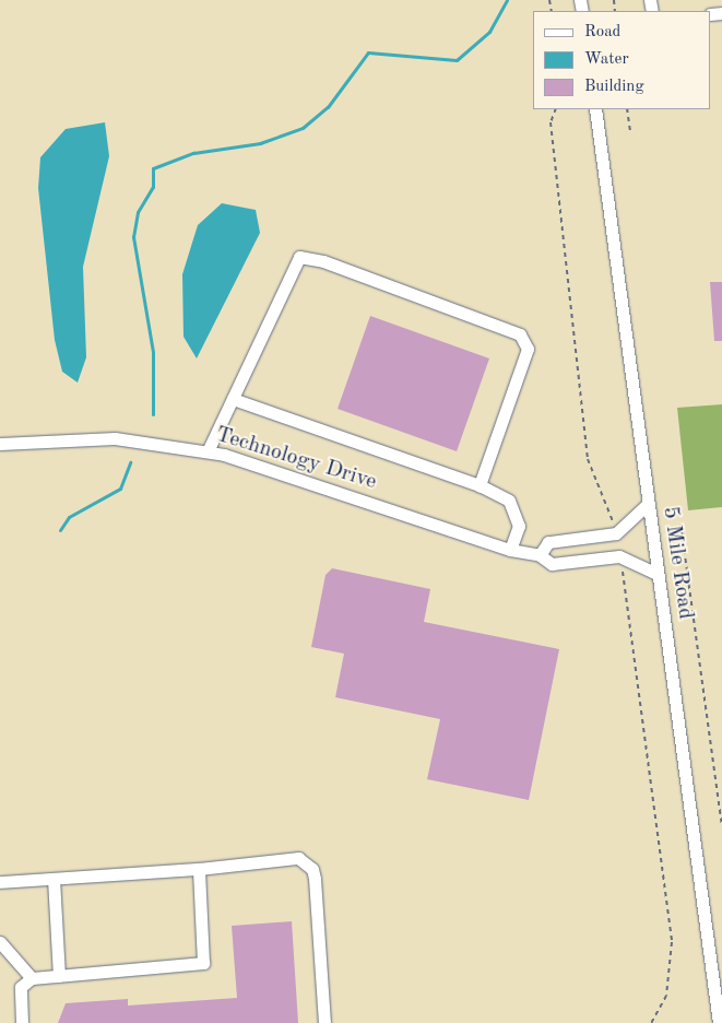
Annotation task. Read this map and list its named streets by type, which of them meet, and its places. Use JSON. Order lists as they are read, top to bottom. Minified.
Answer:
{"streets":{"street":["Technology Drive","5 Mile Road"]},"legend":["Road","Water","Building"]}
